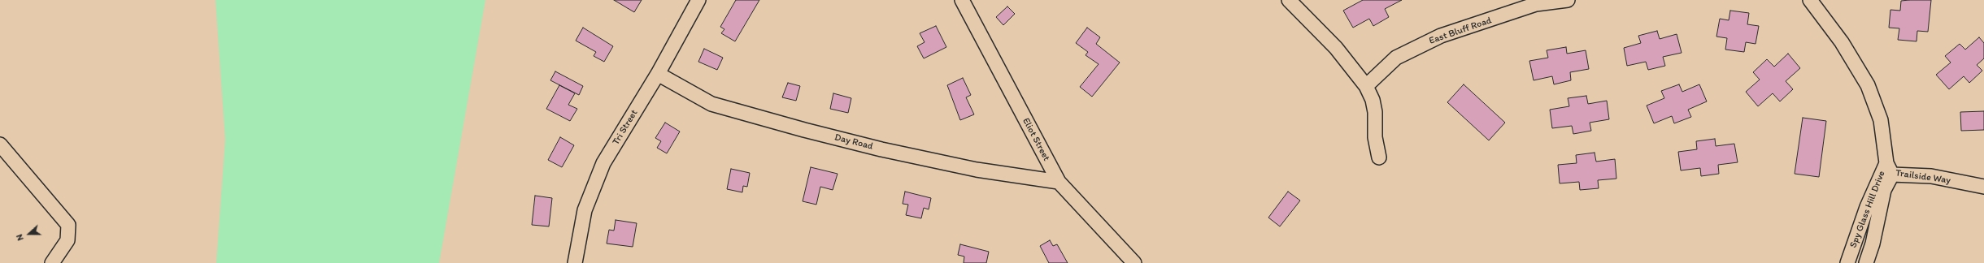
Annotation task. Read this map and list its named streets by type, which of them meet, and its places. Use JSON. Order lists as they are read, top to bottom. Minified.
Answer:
{"streets":{"street":["East Bluff Road","Tri Street","Eliot Street","Day Road","Trailside Way","Spy Glass Hill Drive"]},"crossings":[["Tri Street","Day Road"],["Eliot Street","Day Road"],["Trailside Way","Spy Glass Hill Drive"]],"north":"left"}
